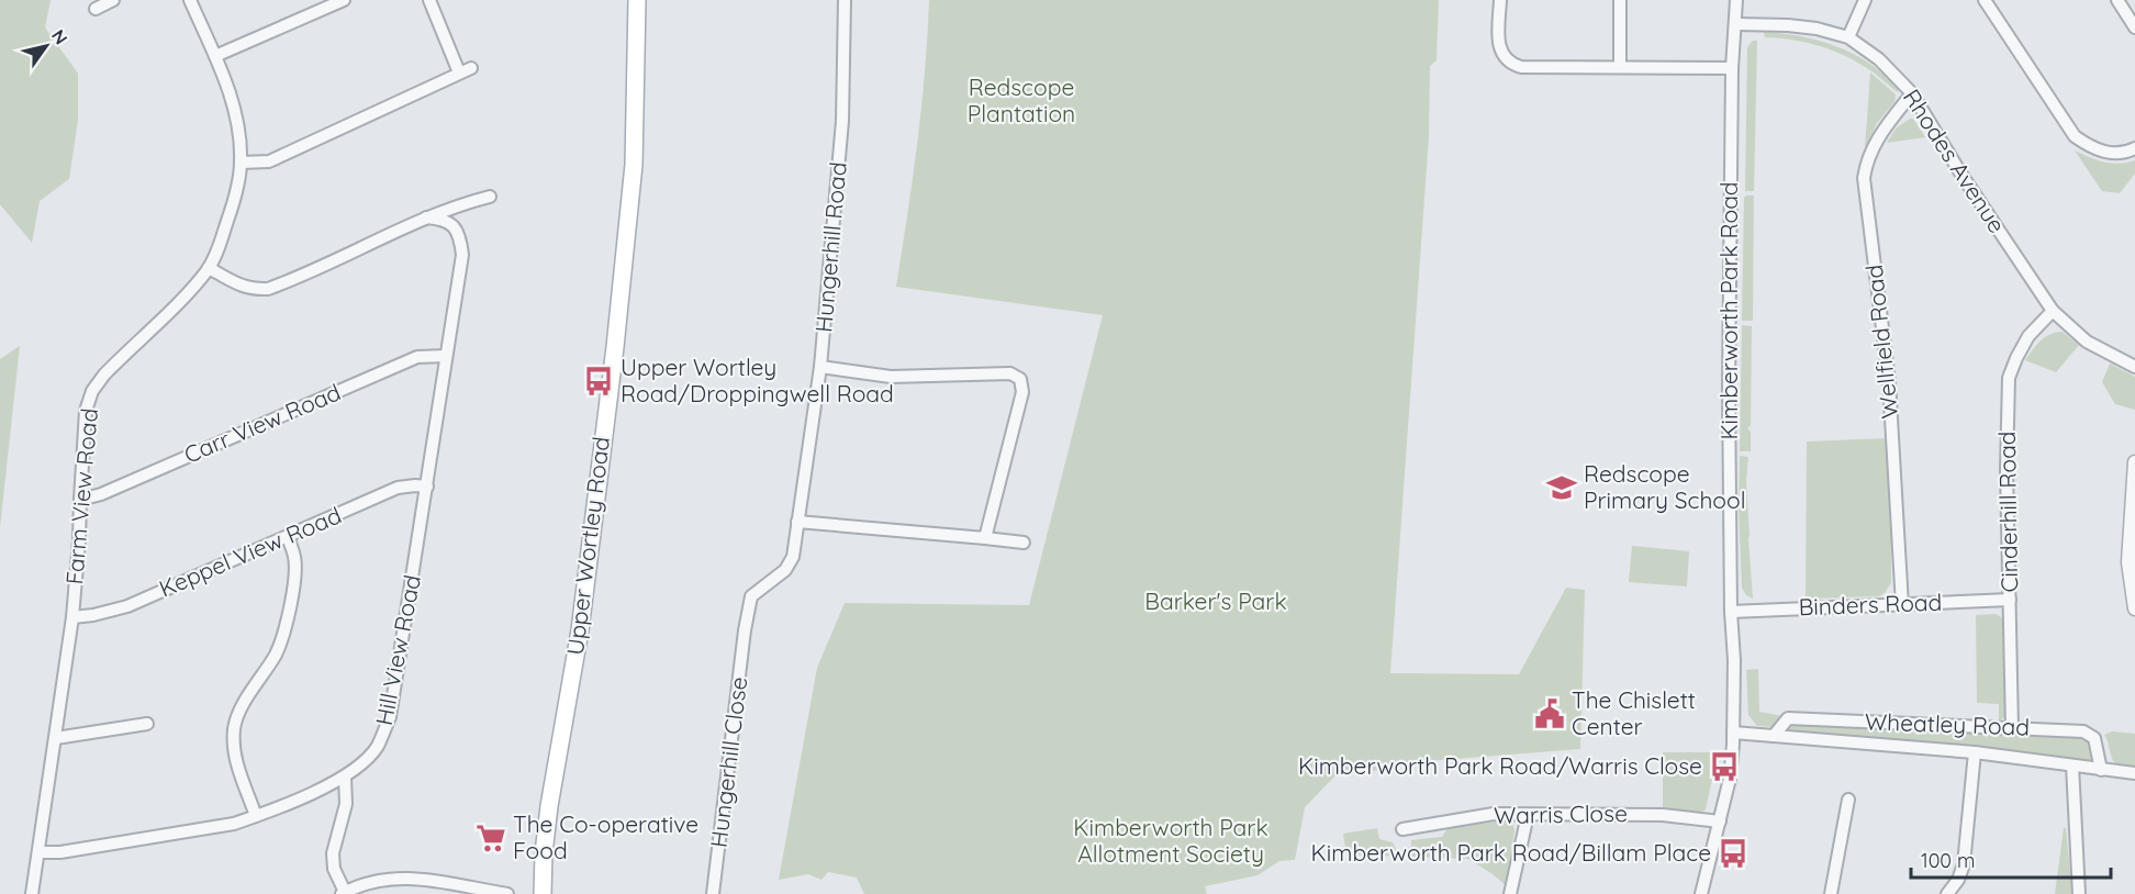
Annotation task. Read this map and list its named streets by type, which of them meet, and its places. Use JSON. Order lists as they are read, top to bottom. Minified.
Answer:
{"streets":{"main road":["Upper Wortley Road"],"street":["Rhodes Avenue","Hungerhill Road","Kimberworth Park Road","Wellfield Road","Carr View Road","Farm View Road","Cinderhill Road","Keppel View Road","Binders Road","Hill View Road","Wheatley Road","Hungerhill Close","Warris Close"]},"crossings":[["Rhodes Avenue","Kimberworth Park Road"],["Rhodes Avenue","Wellfield Road"],["Rhodes Avenue","Cinderhill Road"],["Hungerhill Road","Hungerhill Close"],["Kimberworth Park Road","Binders Road"],["Kimberworth Park Road","Wheatley Road"],["Kimberworth Park Road","Warris Close"],["Wellfield Road","Binders Road"],["Carr View Road","Farm View Road"],["Carr View Road","Hill View Road"],["Farm View Road","Keppel View Road"],["Farm View Road","Hill View Road"],["Cinderhill Road","Binders Road"],["Cinderhill Road","Wheatley Road"],["Keppel View Road","Hill View Road"]],"parks":["Redscope Plantation","Barker's Park","Kimberworth Park Allotment Society"],"places":{"bus stop":["Upper Wortley Road/Droppingwell Road","Kimberworth Park Road/Warris Close","Kimberworth Park Road/Billam Place"],"school or university":["Redscope Primary School"],"public building":["The Chislett Center"],"supermarket":["The Co-operative Food"]},"scale_bar":"100 m","north":"top right"}
